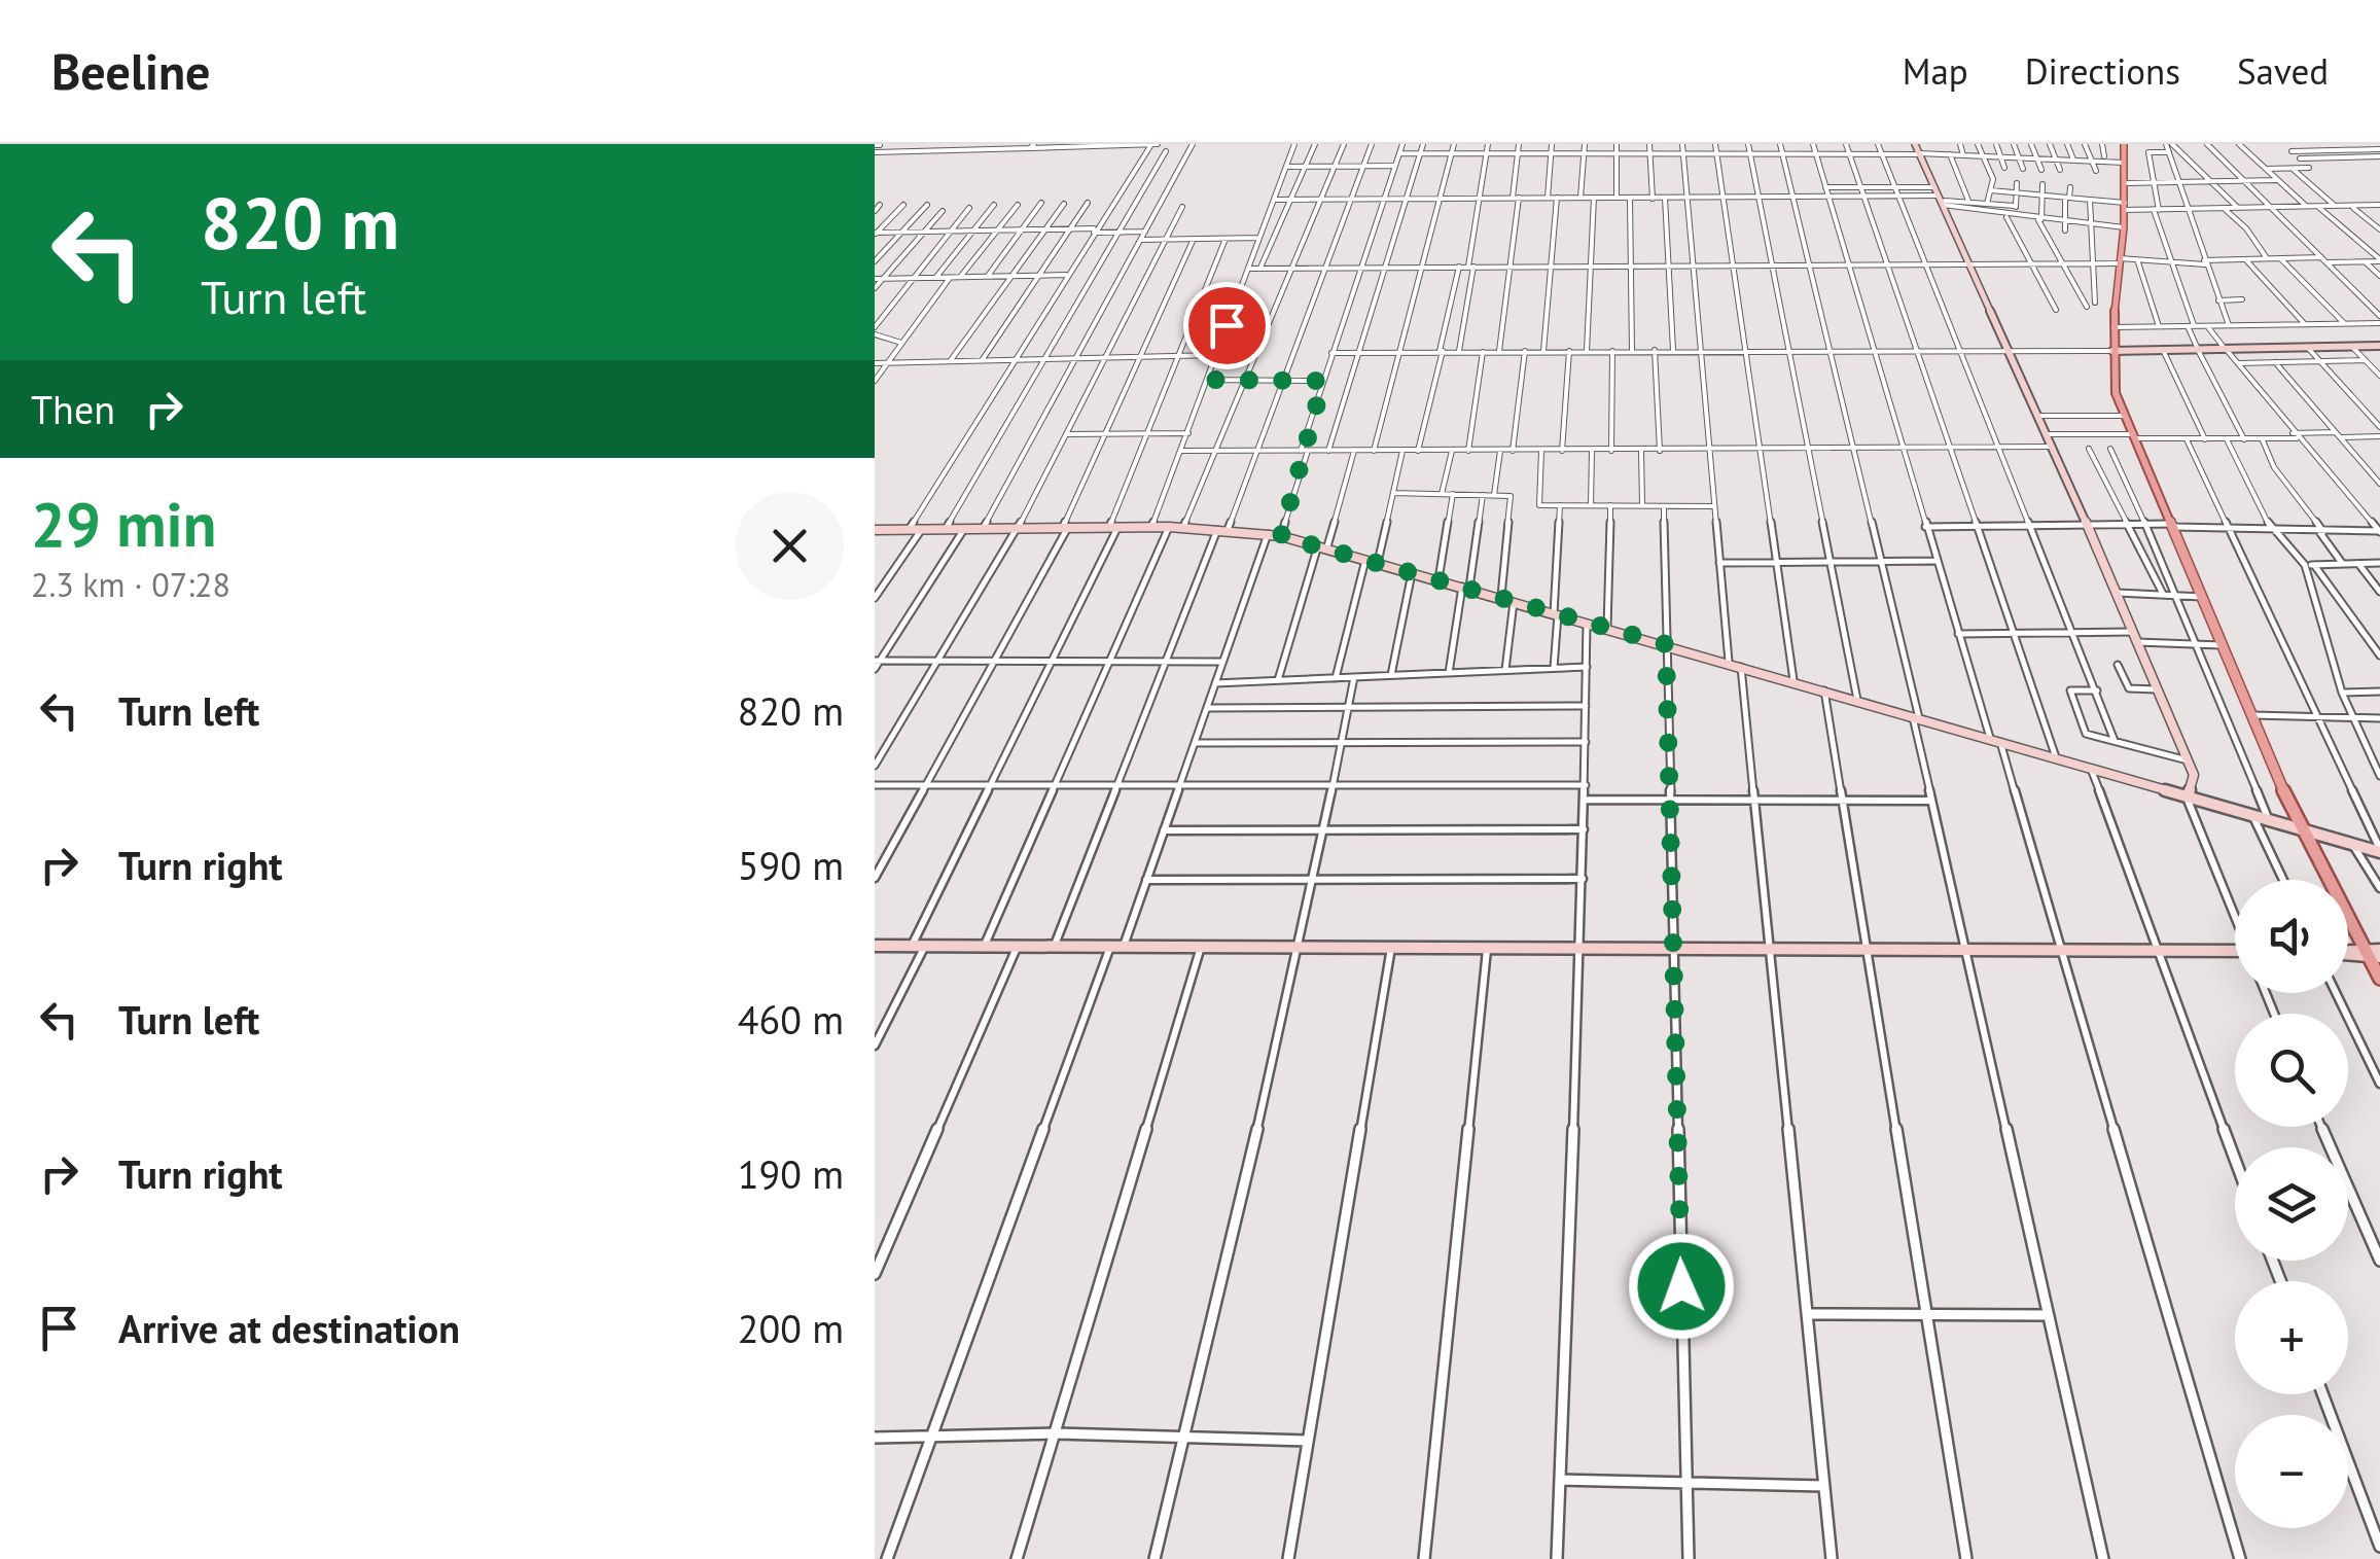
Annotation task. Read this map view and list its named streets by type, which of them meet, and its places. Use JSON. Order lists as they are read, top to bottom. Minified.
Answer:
{"page":{"header":"Beeline","nav":["Map","Directions","Saved"],"turn":["820 m","Turn left"],"then":"Then","heading":["29 min","2.3 km · 07:28"],"list":[{"name":"Turn left","value":"820 m"},{"name":"Turn right","value":"590 m"},{"name":"Turn left","value":"460 m"},{"name":"Turn right","value":"190 m"},{"name":"Arrive at destination","value":"200 m"}],"map_buttons":["+","−"]}}
